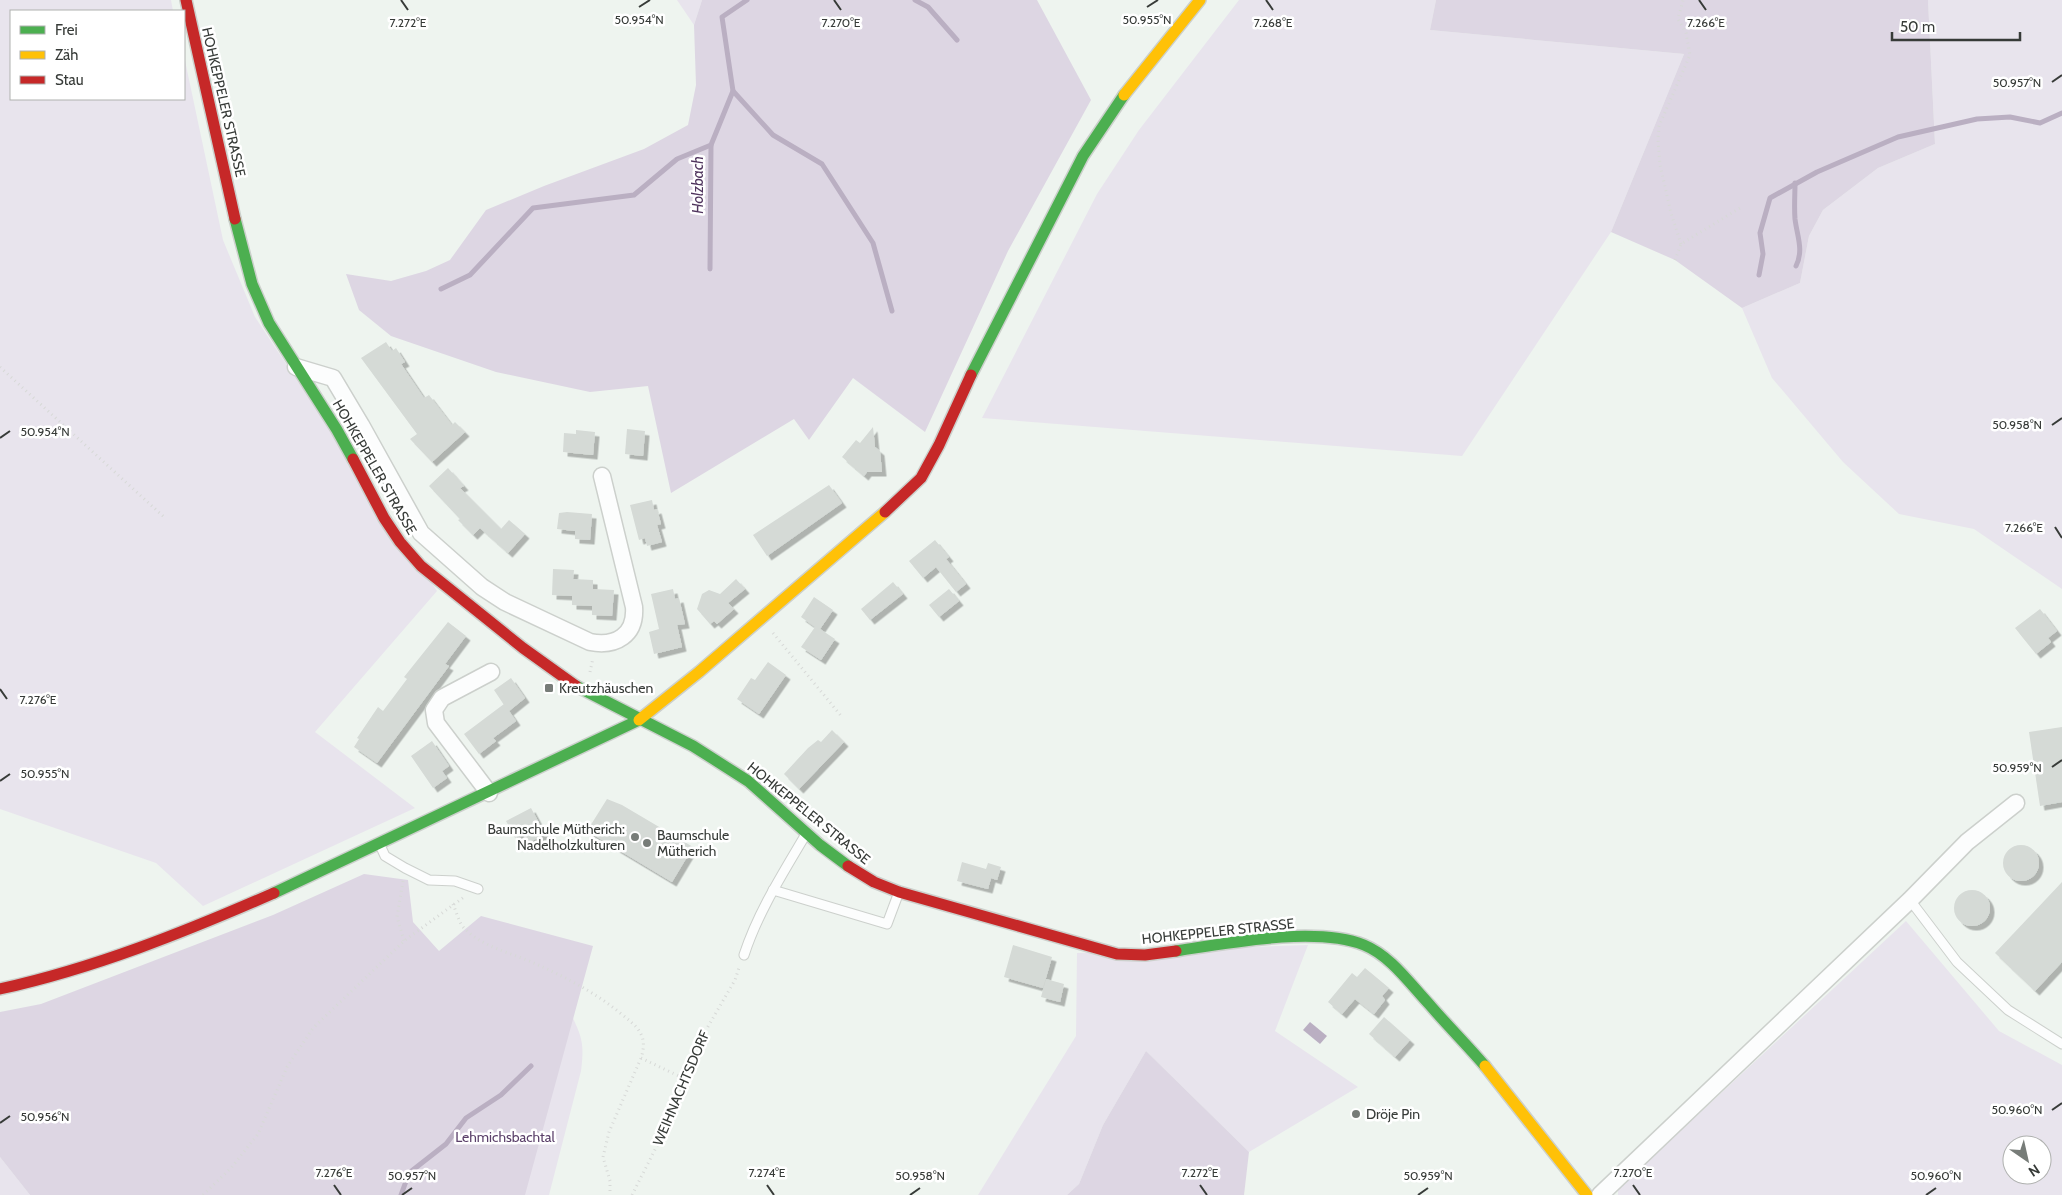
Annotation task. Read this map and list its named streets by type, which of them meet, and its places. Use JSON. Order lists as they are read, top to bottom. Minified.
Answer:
{"streets":{"street":["HOHKEPPELER STRASSE"],"path":["WEIHNACHTSDORF"]},"water":["Holzbach"],"parks":["Lehmichsbachtal"],"places":{"transit":["Kreutzhäuschen"],"other":["Baumschule Mütherich: Nadelholzkulturen","Baumschule Mütherich","Dröje Pin"]},"legend":["Frei","Zäh","Stau"],"scale_bar":"50 m","north":"bottom right","coordinates":["50.954°N","50.955°N","7.272°E","7.270°E","7.266°E","7.268°E","50.957°N","50.958°N","7.276°E","50.959°N","50.960°N","50.956°N","7.274°E"]}
